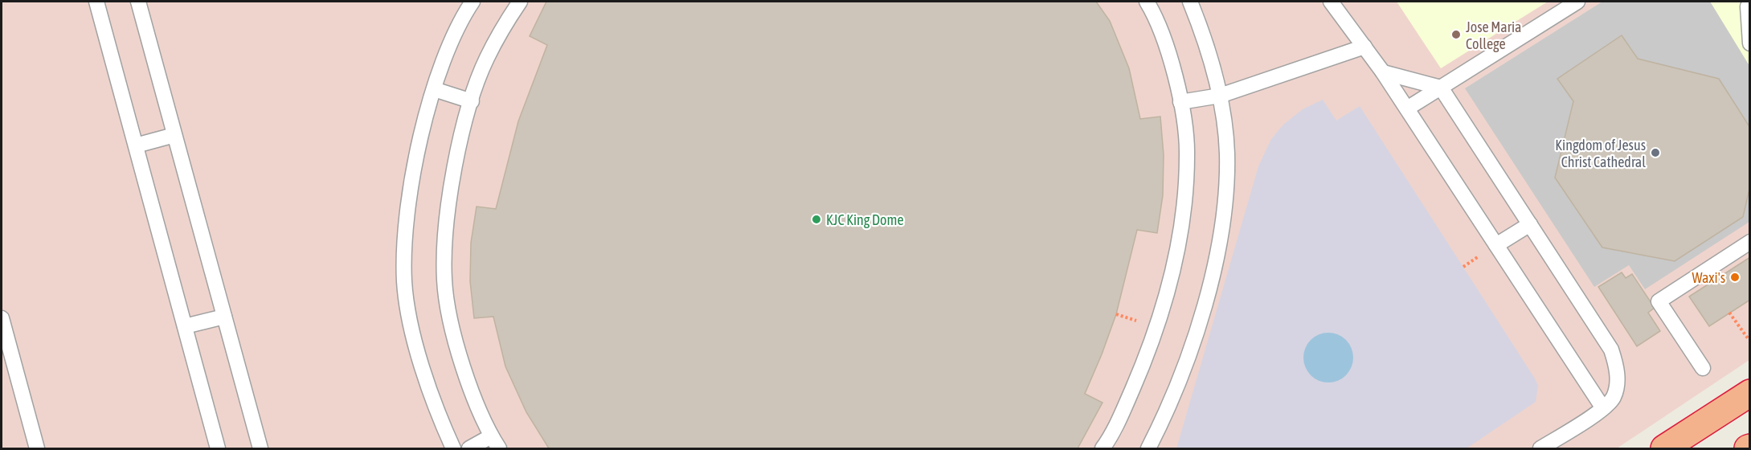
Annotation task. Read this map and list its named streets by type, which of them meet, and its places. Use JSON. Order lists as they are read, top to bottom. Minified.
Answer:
{"places":["Jose Maria College","Kingdom of Jesus Christ Cathedral","KJC King Dome","Waxi's"]}
